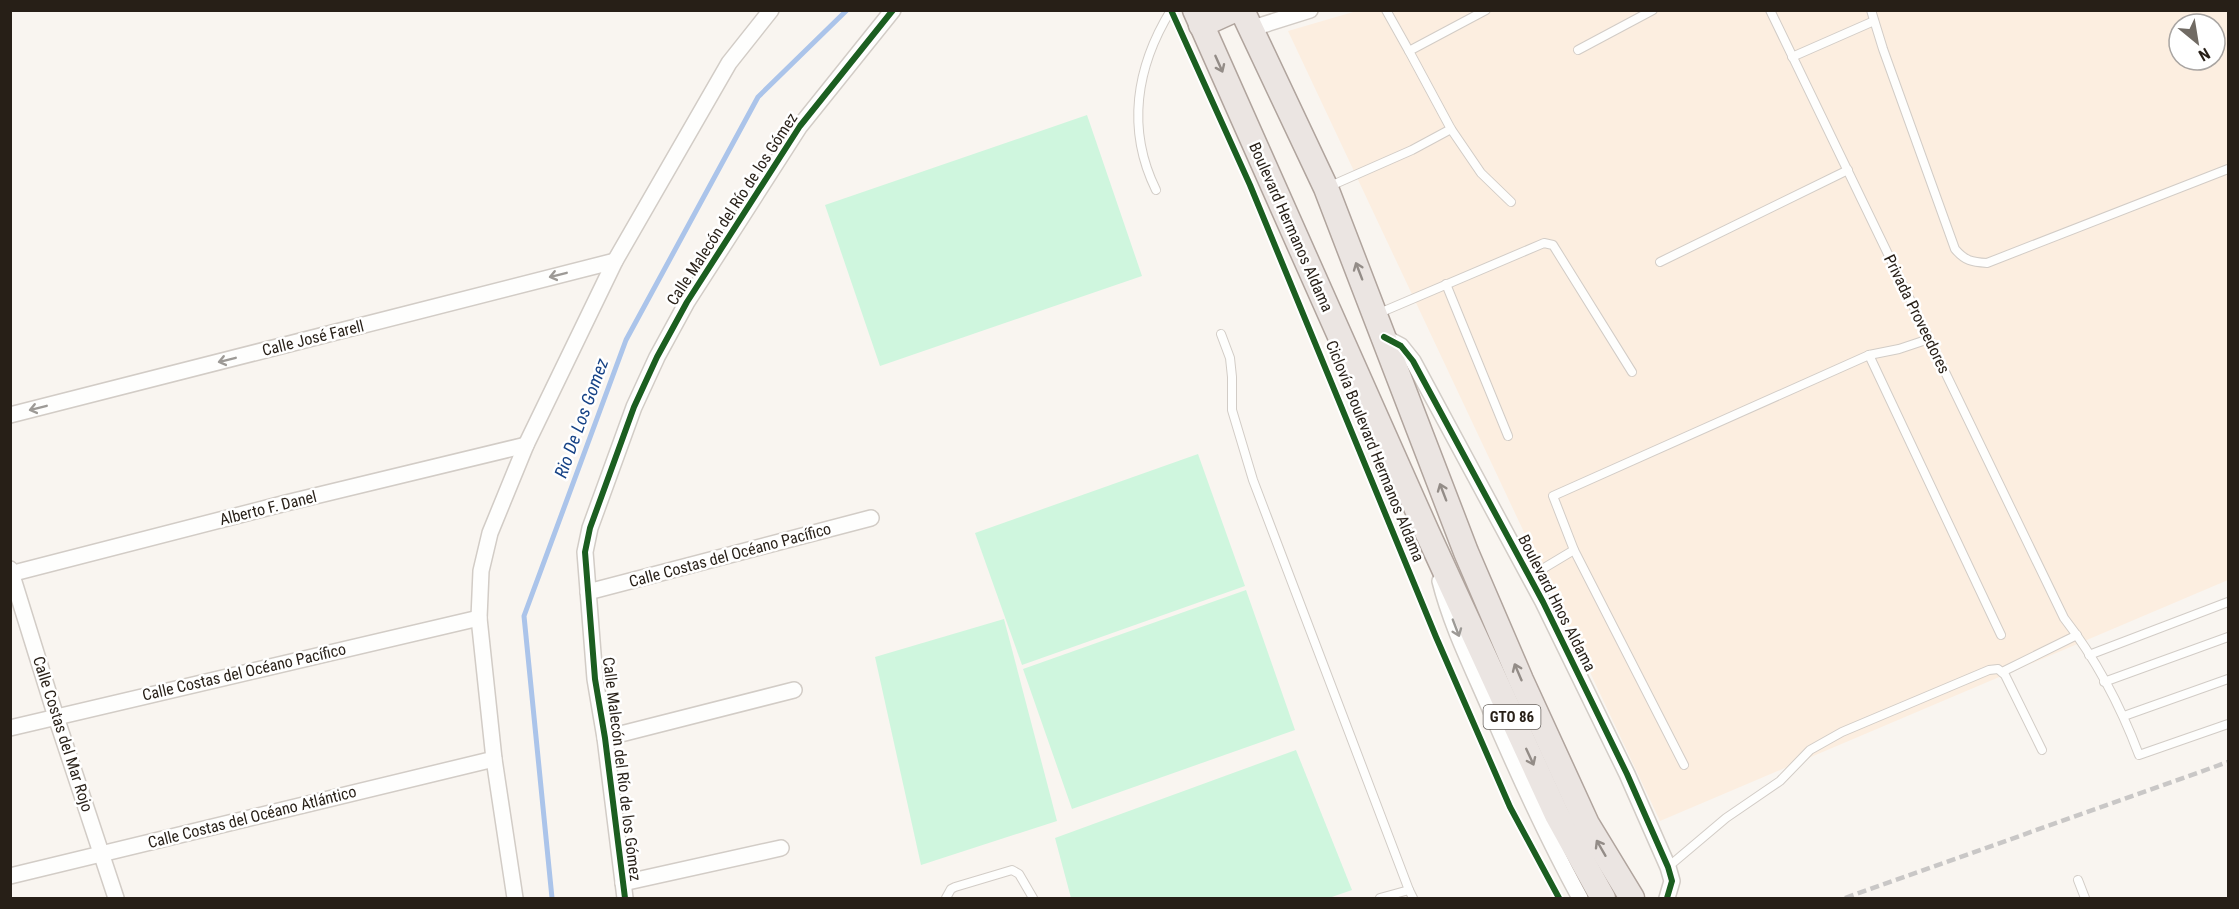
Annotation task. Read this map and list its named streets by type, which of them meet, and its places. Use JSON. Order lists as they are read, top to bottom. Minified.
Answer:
{"streets":{"main road":["Boulevard Hermanos Aldama","GTO 86"],"street":["Calle Malecón del Río de los Gómez","Calle José Farell","Alberto F. Danel","Calle Costas del Océano Pacífico","Boulevard Hnos Aldama","Calle Costas del Mar Rojo","Calle Costas del Océano Atlántico"],"lane":["Privada Proveedores"],"cycle path":["Ciclovía Boulevard Hermanos Aldama"]},"crossings":[["Calle Malecón del Río de los Gómez","Calle Costas del Océano Pacífico"],["Alberto F. Danel","Calle Costas del Mar Rojo"],["Calle Costas del Océano Pacífico","Calle Costas del Mar Rojo"],["Boulevard Hnos Aldama","GTO 86"],["Calle Costas del Mar Rojo","Calle Costas del Océano Atlántico"]],"one_way":["Calle José Farell"],"water":["Rio De Los Gomez"],"north":"bottom right"}
